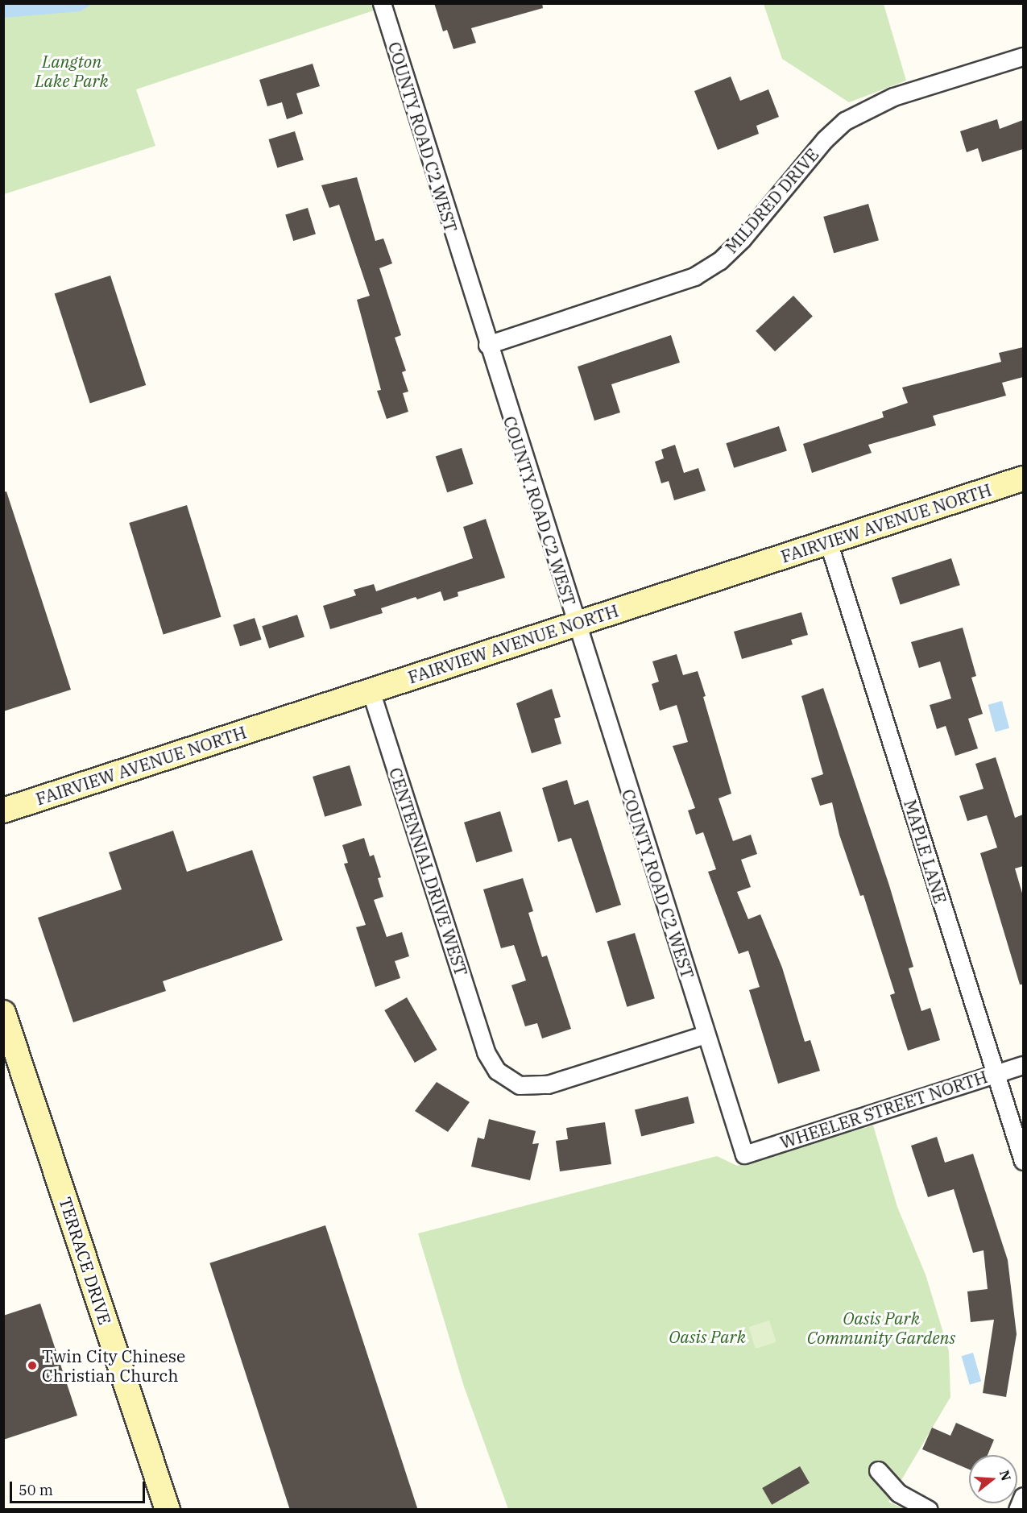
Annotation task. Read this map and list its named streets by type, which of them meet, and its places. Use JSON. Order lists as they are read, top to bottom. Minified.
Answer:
{"streets":{"street":["COUNTY ROAD C2 WEST","MILDRED DRIVE","FAIRVIEW AVENUE NORTH","MAPLE LANE","CENTENNIAL DRIVE WEST","WHEELER STREET NORTH","TERRACE DRIVE"]},"crossings":[["COUNTY ROAD C2 WEST","MILDRED DRIVE"],["COUNTY ROAD C2 WEST","FAIRVIEW AVENUE NORTH"],["COUNTY ROAD C2 WEST","CENTENNIAL DRIVE WEST"],["COUNTY ROAD C2 WEST","WHEELER STREET NORTH"],["FAIRVIEW AVENUE NORTH","MAPLE LANE"],["FAIRVIEW AVENUE NORTH","CENTENNIAL DRIVE WEST"],["MAPLE LANE","WHEELER STREET NORTH"]],"parks":["Langton Lake Park","Oasis Park Community Gardens","Oasis Park"],"places":["Twin City Chinese Christian Church"],"scale_bar":"50 m","north":"right"}
